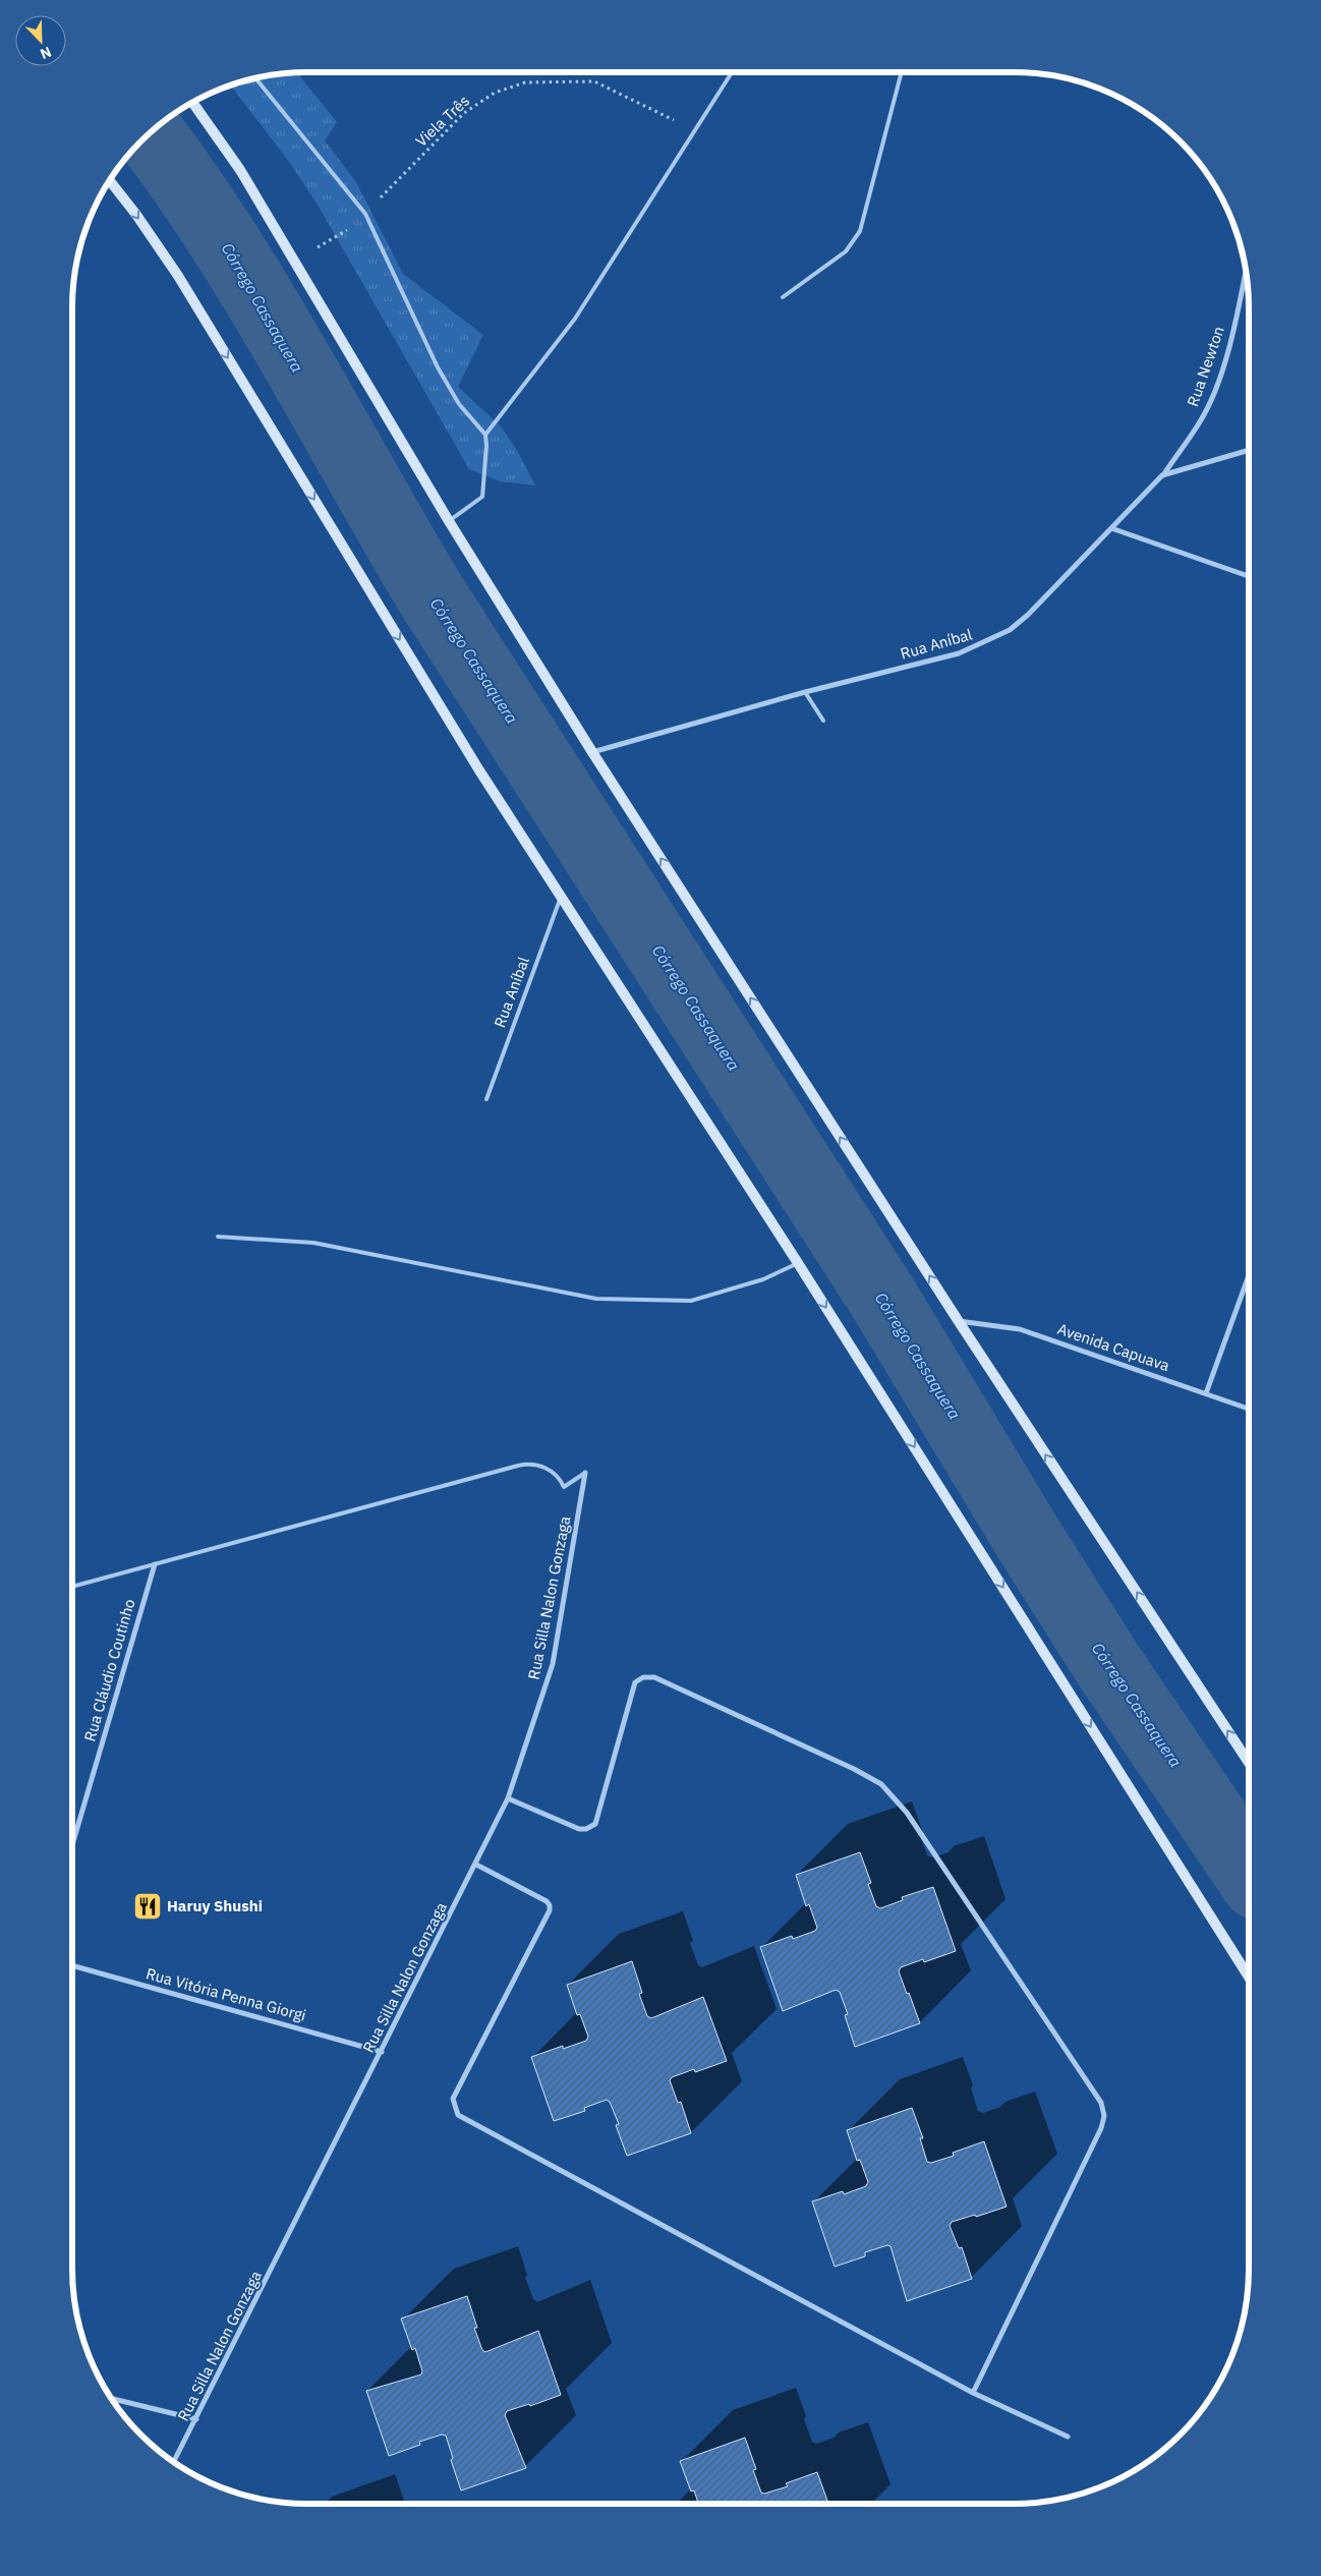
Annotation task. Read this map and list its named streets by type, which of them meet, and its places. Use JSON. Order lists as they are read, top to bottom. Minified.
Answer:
{"streets":{"street":["Rua Newton","Rua Aníbal","Avenida Capuava","Rua Silla Nalon Gonzaga","Rua Cláudio Coutinho","Rua Vitória Penna Giorgi"],"path":["Viela Três"]},"crossings":[["Rua Newton","Rua Aníbal"],["Rua Silla Nalon Gonzaga","Rua Vitória Penna Giorgi"]],"water":["Córrego Cassaquera"],"places":{"restaurant":["Haruy Shushi"]},"north":"bottom right"}
